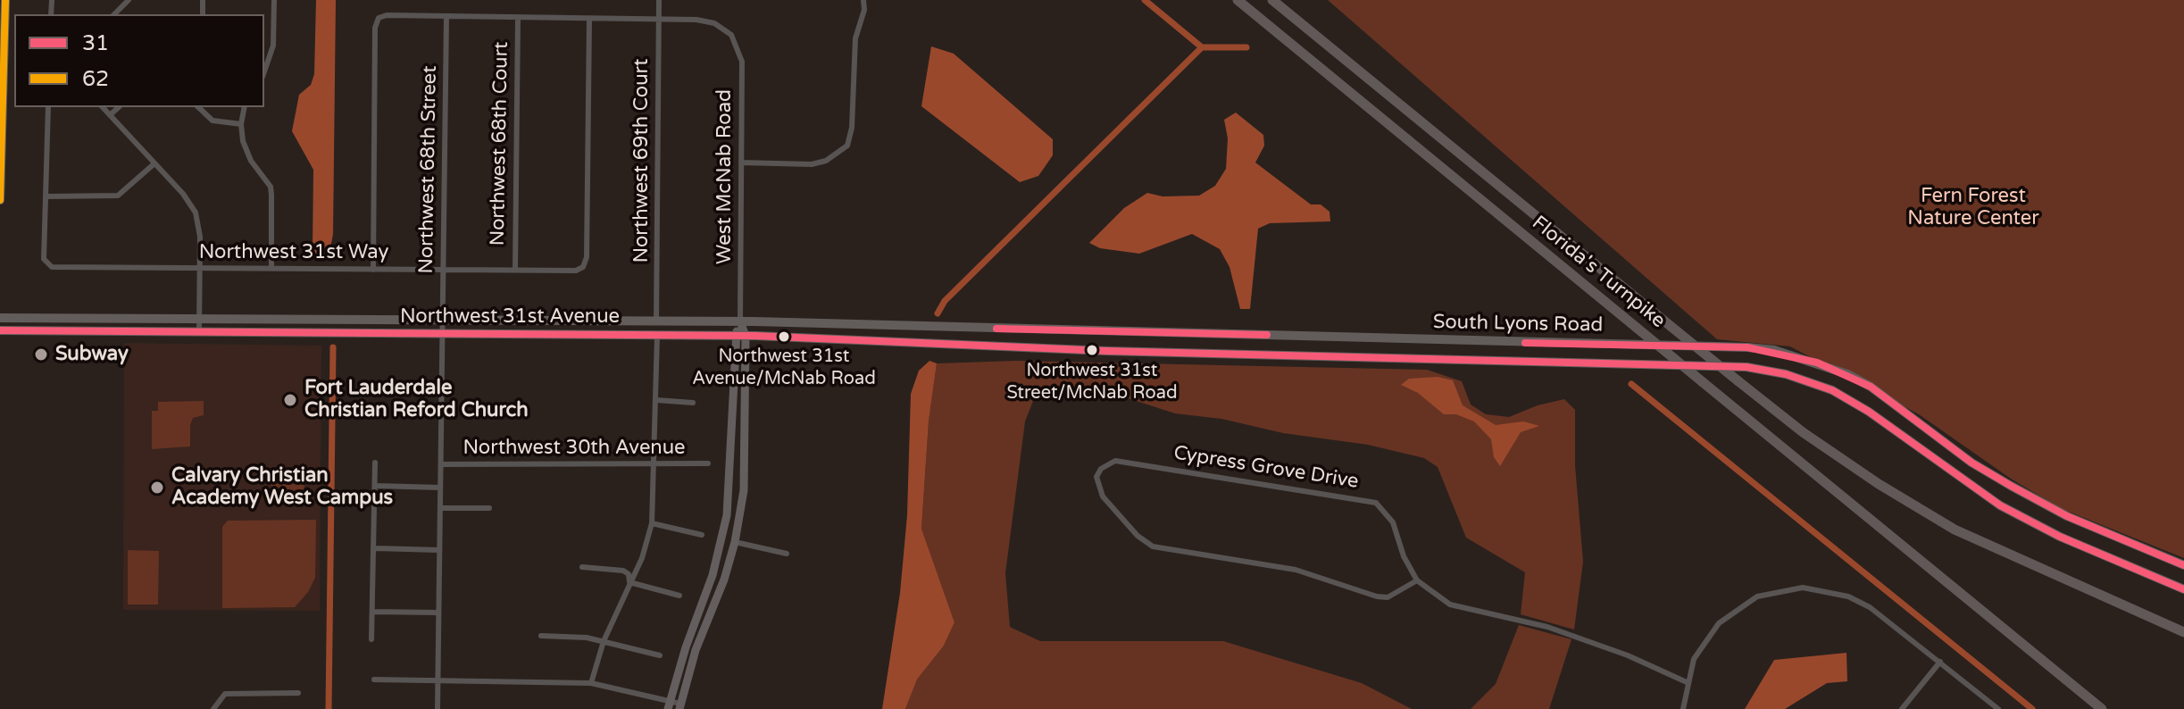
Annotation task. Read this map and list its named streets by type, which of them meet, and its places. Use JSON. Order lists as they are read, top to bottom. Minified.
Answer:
{"streets":{"highway":["Florida's Turnpike"],"main road":["West McNab Road","Northwest 31st Avenue","South Lyons Road"],"street":["Northwest 68th Court","Northwest 69th Court","Northwest 68th Street","Northwest 31st Way","Northwest 30th Avenue","Cypress Grove Drive"]},"crossings":[["Northwest 68th Court","Northwest 31st Way"],["Northwest 69th Court","West McNab Road"],["Northwest 69th Court","Northwest 31st Avenue"],["Northwest 68th Street","Northwest 31st Way"],["Northwest 68th Street","Northwest 31st Avenue"],["Northwest 68th Street","Northwest 30th Avenue"],["West McNab Road","Northwest 31st Avenue"],["Northwest 31st Avenue","South Lyons Road"]],"parks":["Fern Forest Nature Center"],"places":["Northwest 31st Avenue/McNab Road","Northwest 31st Street/McNab Road","Subway","Fort Lauderdale Christian Reford Church","Calvary Christian Academy West Campus"],"lines":["transit line 62","transit line 31"],"legend":["31","62"]}
